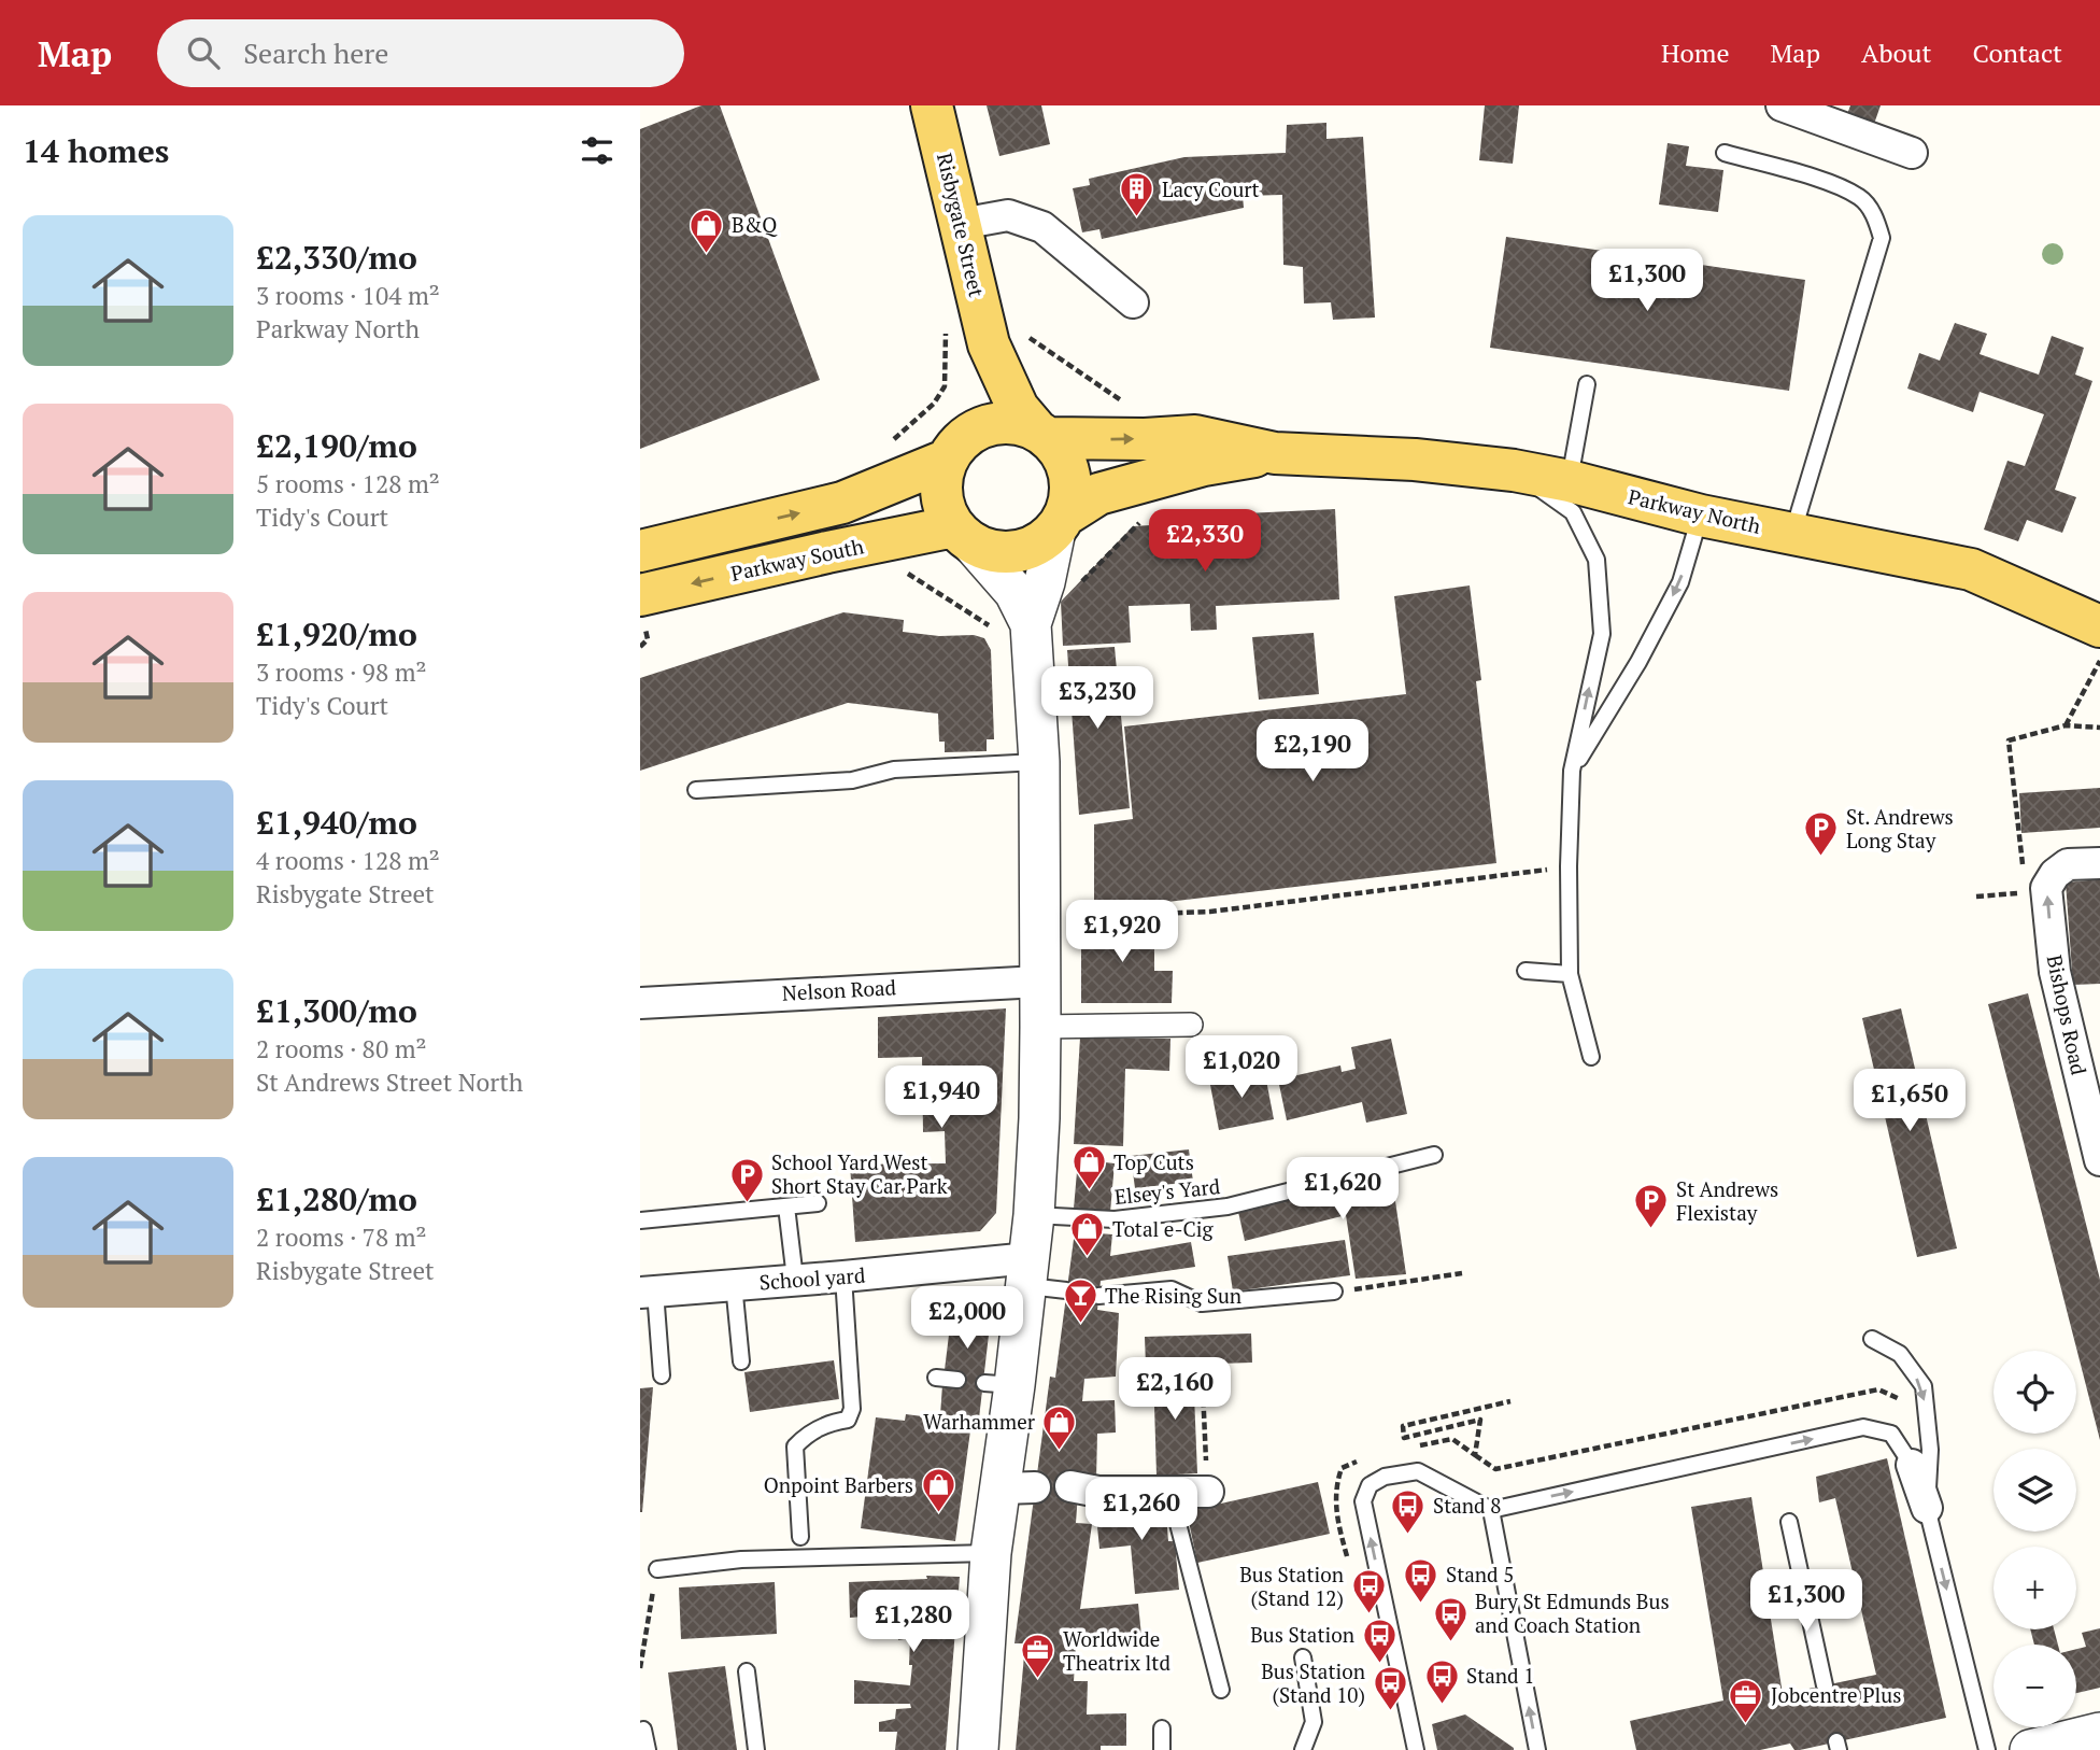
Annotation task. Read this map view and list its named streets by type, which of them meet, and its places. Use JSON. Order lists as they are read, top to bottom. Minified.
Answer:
{"streets":{"main road":["Risbygate Street","Parkway North","Parkway South"],"street":["Nelson Road","Bishops Road","School yard"],"lane":["Elsey's Yard"]},"crossings":[["Risbygate Street","Parkway North"],["Risbygate Street","Parkway South"],["Parkway North","Parkway South"]],"one_way":["Bishops Road"],"places":{"building":["Lacy Court"],"shop":["B&Q","Top Cuts","Total e-Cig","Warhammer","Onpoint Barbers"],"parking":["St. Andrews Long Stay","School Yard West Short Stay Car Park","St Andrews Flexistay"],"bar":["The Rising Sun"],"bus stop":["Stand 8","Stand 5","Bus Station (Stand 12)","Bury St Edmunds Bus and Coach Station","Bus Station","Stand 1","Bus Station (Stand 10)"],"office":["Worldwide Theatrix ltd","Jobcentre Plus"]},"page":{"header":"Map","search":"Search here","nav":["Home","Map","About","Contact"],"heading":"14 homes","list":[{"name":"£2,330/mo","note":"3 rooms · 104 m² · Parkway North"},{"name":"£2,190/mo","note":"5 rooms · 128 m² · Tidy's Court"},{"name":"£1,920/mo","note":"3 rooms · 98 m² · Tidy's Court"},{"name":"£1,940/mo","note":"4 rooms · 128 m² · Risbygate Street"},{"name":"£1,300/mo","note":"2 rooms · 80 m² · St Andrews Street North"},{"name":"£1,280/mo","note":"2 rooms · 78 m² · Risbygate Street"}],"price":["£1,300","£2,330","£3,230","£2,190","£1,920","£1,020","£1,940","£1,650","£1,620","£2,000","£2,160","£1,260","£1,300","£1,280"],"map_buttons":["+","−"]}}
